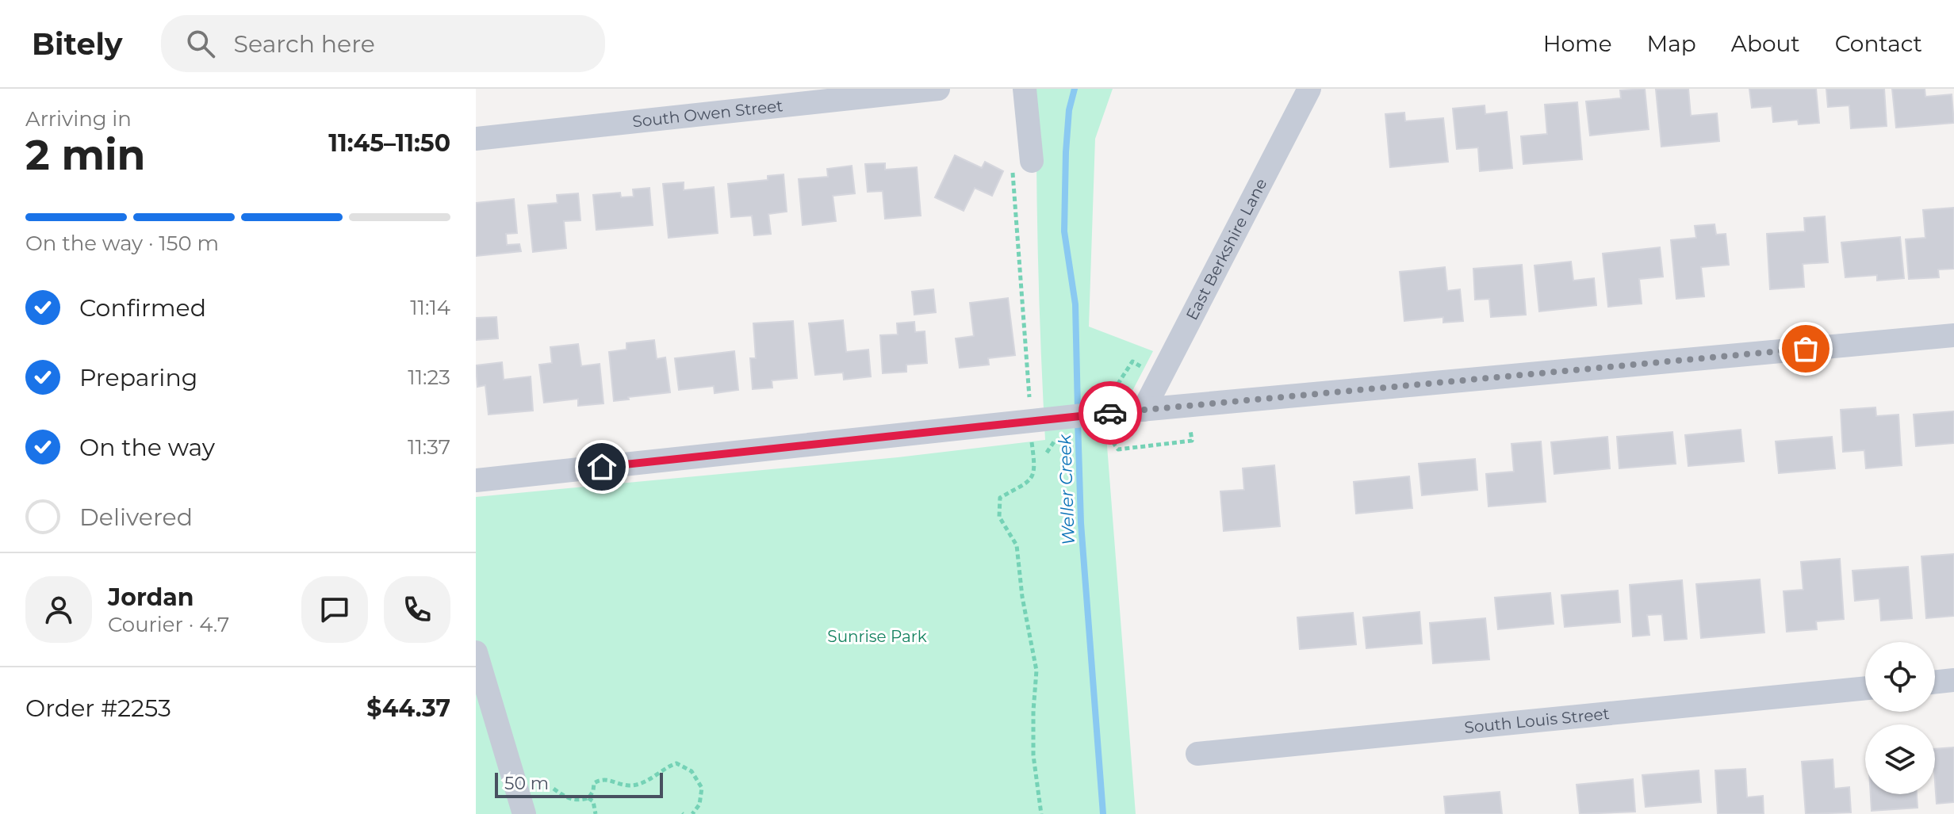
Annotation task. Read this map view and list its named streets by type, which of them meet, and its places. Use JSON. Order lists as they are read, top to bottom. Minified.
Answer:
{"streets":{"street":["South Owen Street","East Berkshire Lane","South Louis Street"]},"water":["Weller Creek"],"parks":["Sunrise Park"],"scale_bar":"50 m","page":{"header":"Bitely","search":"Search here","nav":["Home","Map","About","Contact"],"heading":["2 min","Arriving in","11:45–11:50"],"panel":["Jordan","Courier · 4.7","Order #2253","$44.37"],"bar":"On the way · 150 m","list":[["Confirmed","11:14"],["Preparing","11:23"],["On the way","11:37"],"Delivered"],"scale":"50 m"}}
